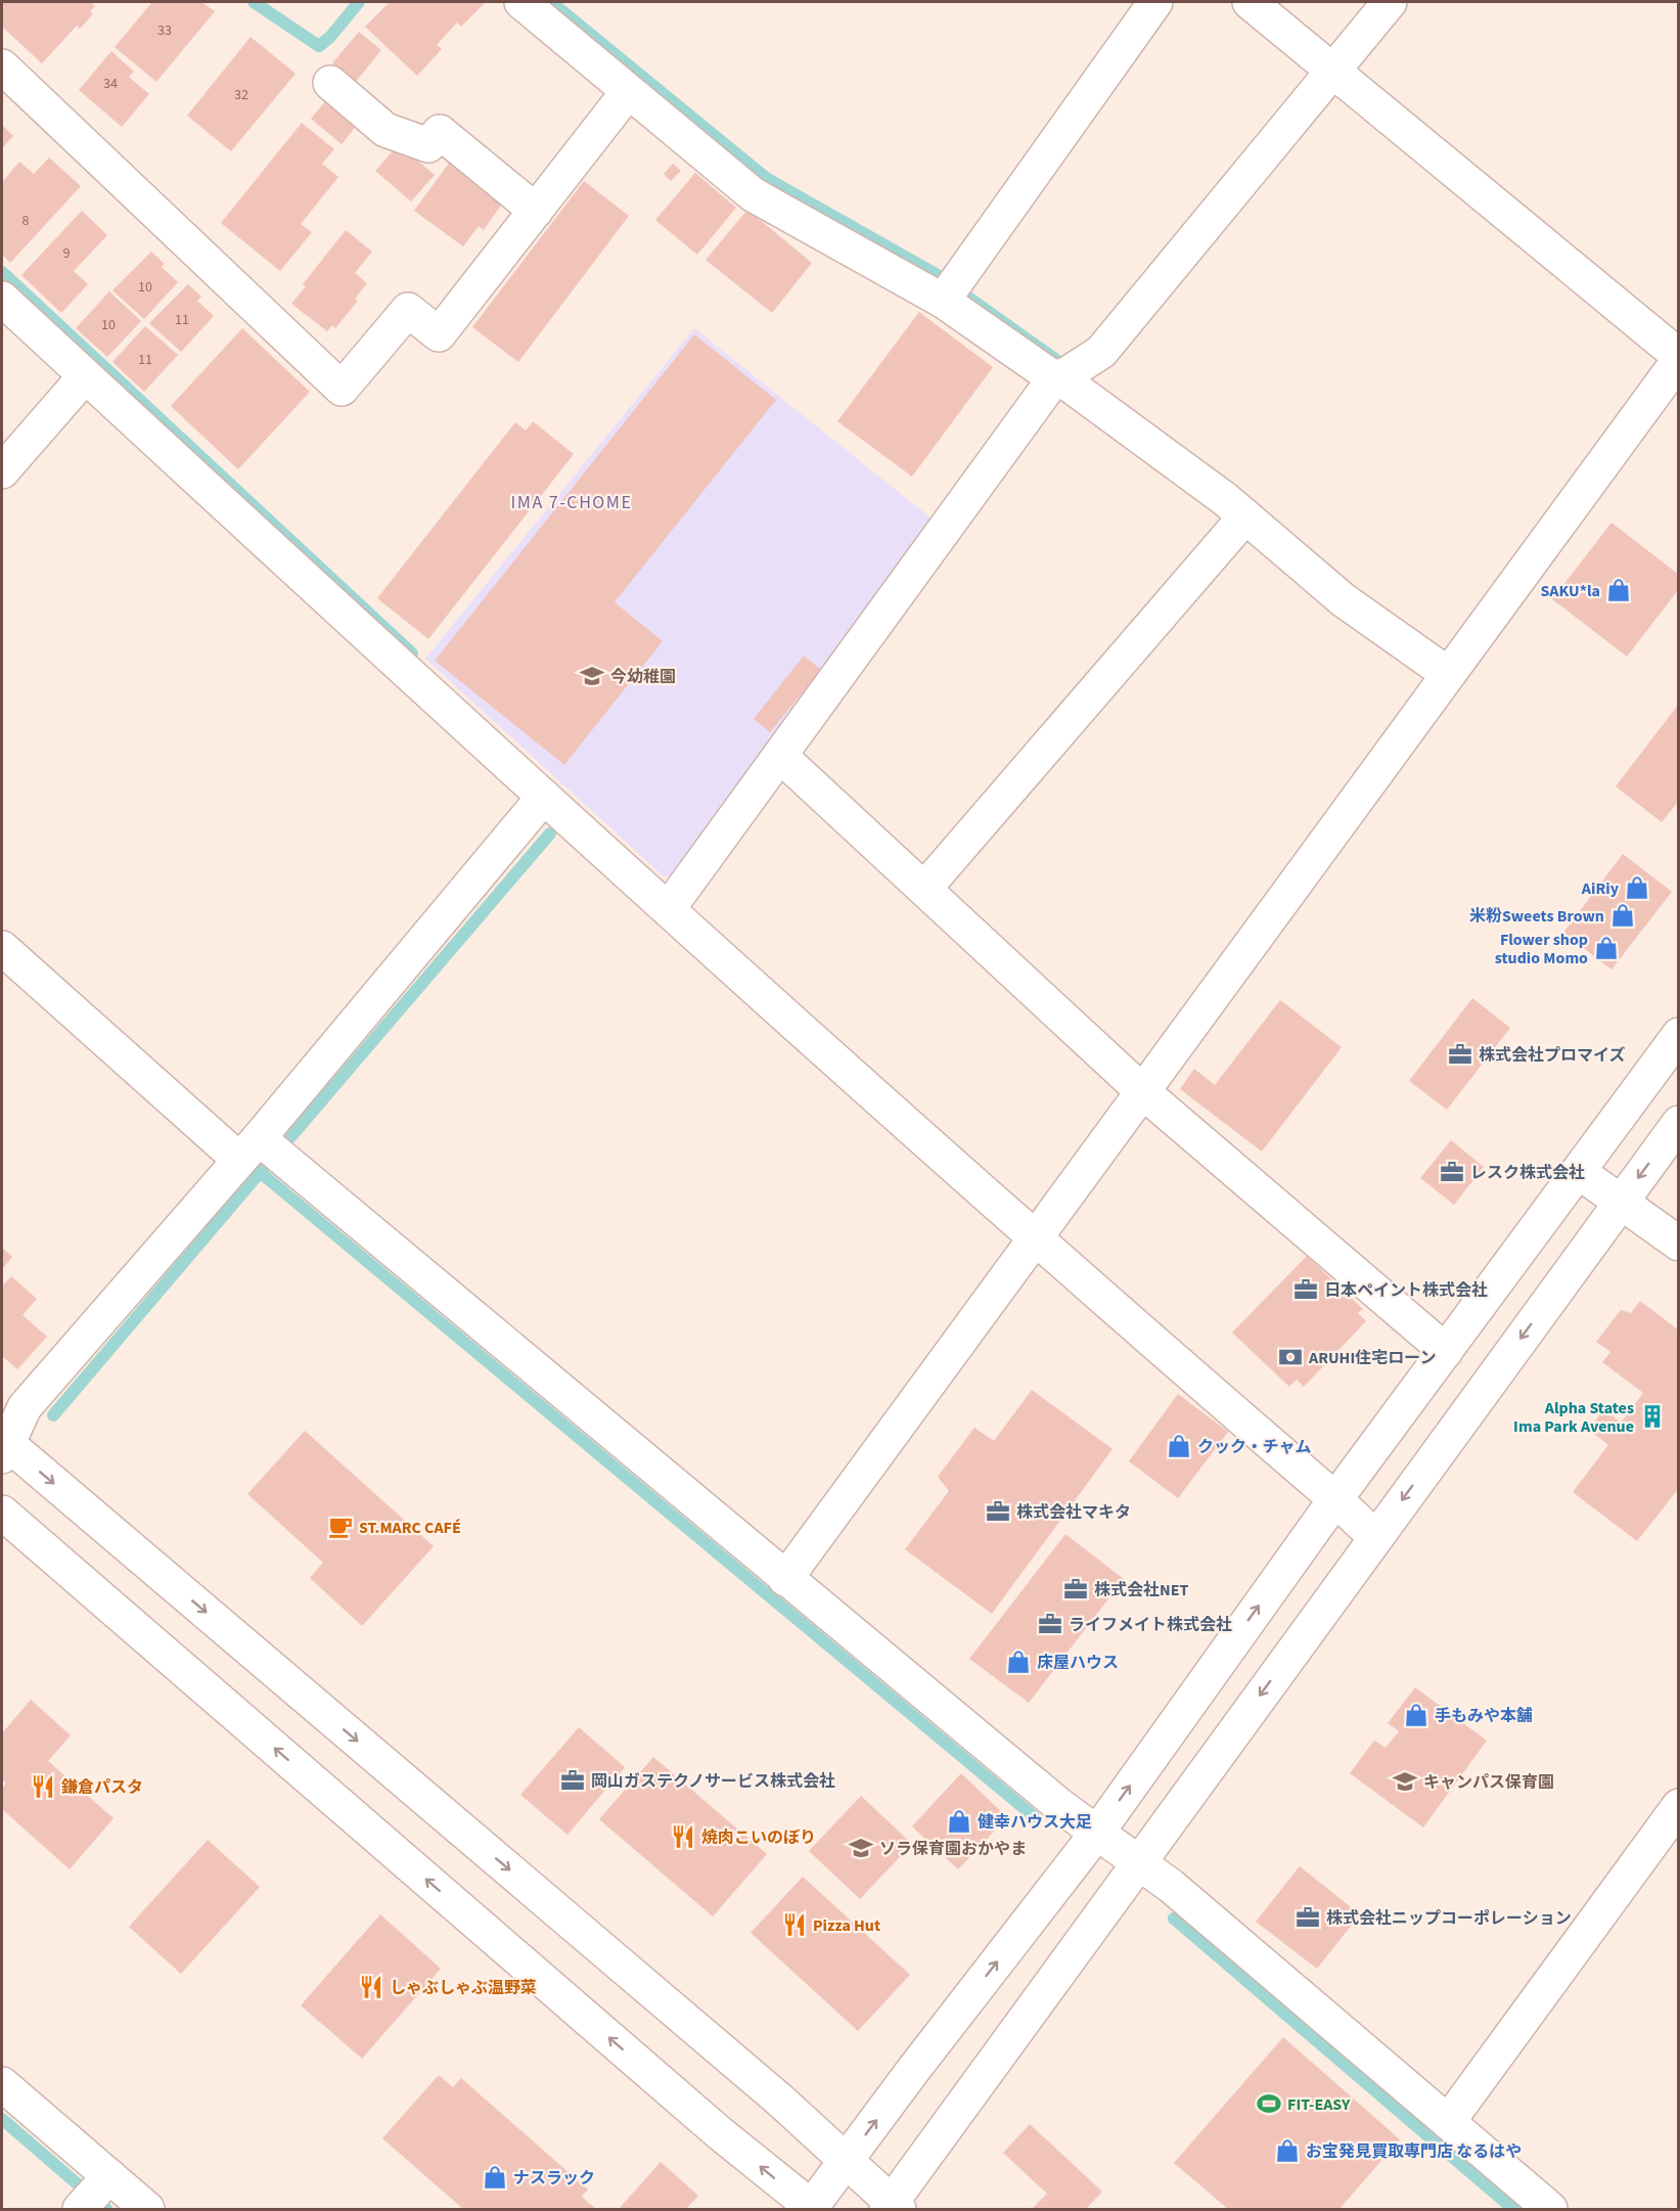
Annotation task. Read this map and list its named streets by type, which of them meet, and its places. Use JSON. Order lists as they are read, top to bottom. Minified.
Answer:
{"districts":["IMA 7-CHOME"],"places":{"shop":["SAKU*la","AiRiy","米粉Sweets Brown","Flower shop studio Momo","クック・チャム","床屋ハウス","手もみや本舗","健幸ハウス大足","お宝発見買取専門店 なるはや","ナスラック"],"school or university":["今幼稚園","キャンパス保育園","ソラ保育園おかやま"],"office":["株式会社プロマイズ","レスク株式会社","日本ペイント株式会社","株式会社マキタ","株式会社NET","ライフメイト株式会社","岡山ガステクノサービス株式会社","株式会社ニップコーポレーション"],"bank":["ARUHI住宅ローン"],"building":["Alpha States Ima Park Avenue"],"cafe":["ST.MARC CAFÉ"],"restaurant":["鎌倉パスタ","焼肉こいのぼり","Pizza Hut","しゃぶしゃぶ温野菜"],"sports":["FIT-EASY"]},"house_numbers":["33","34","32","8","9","10","11","10","11"]}
